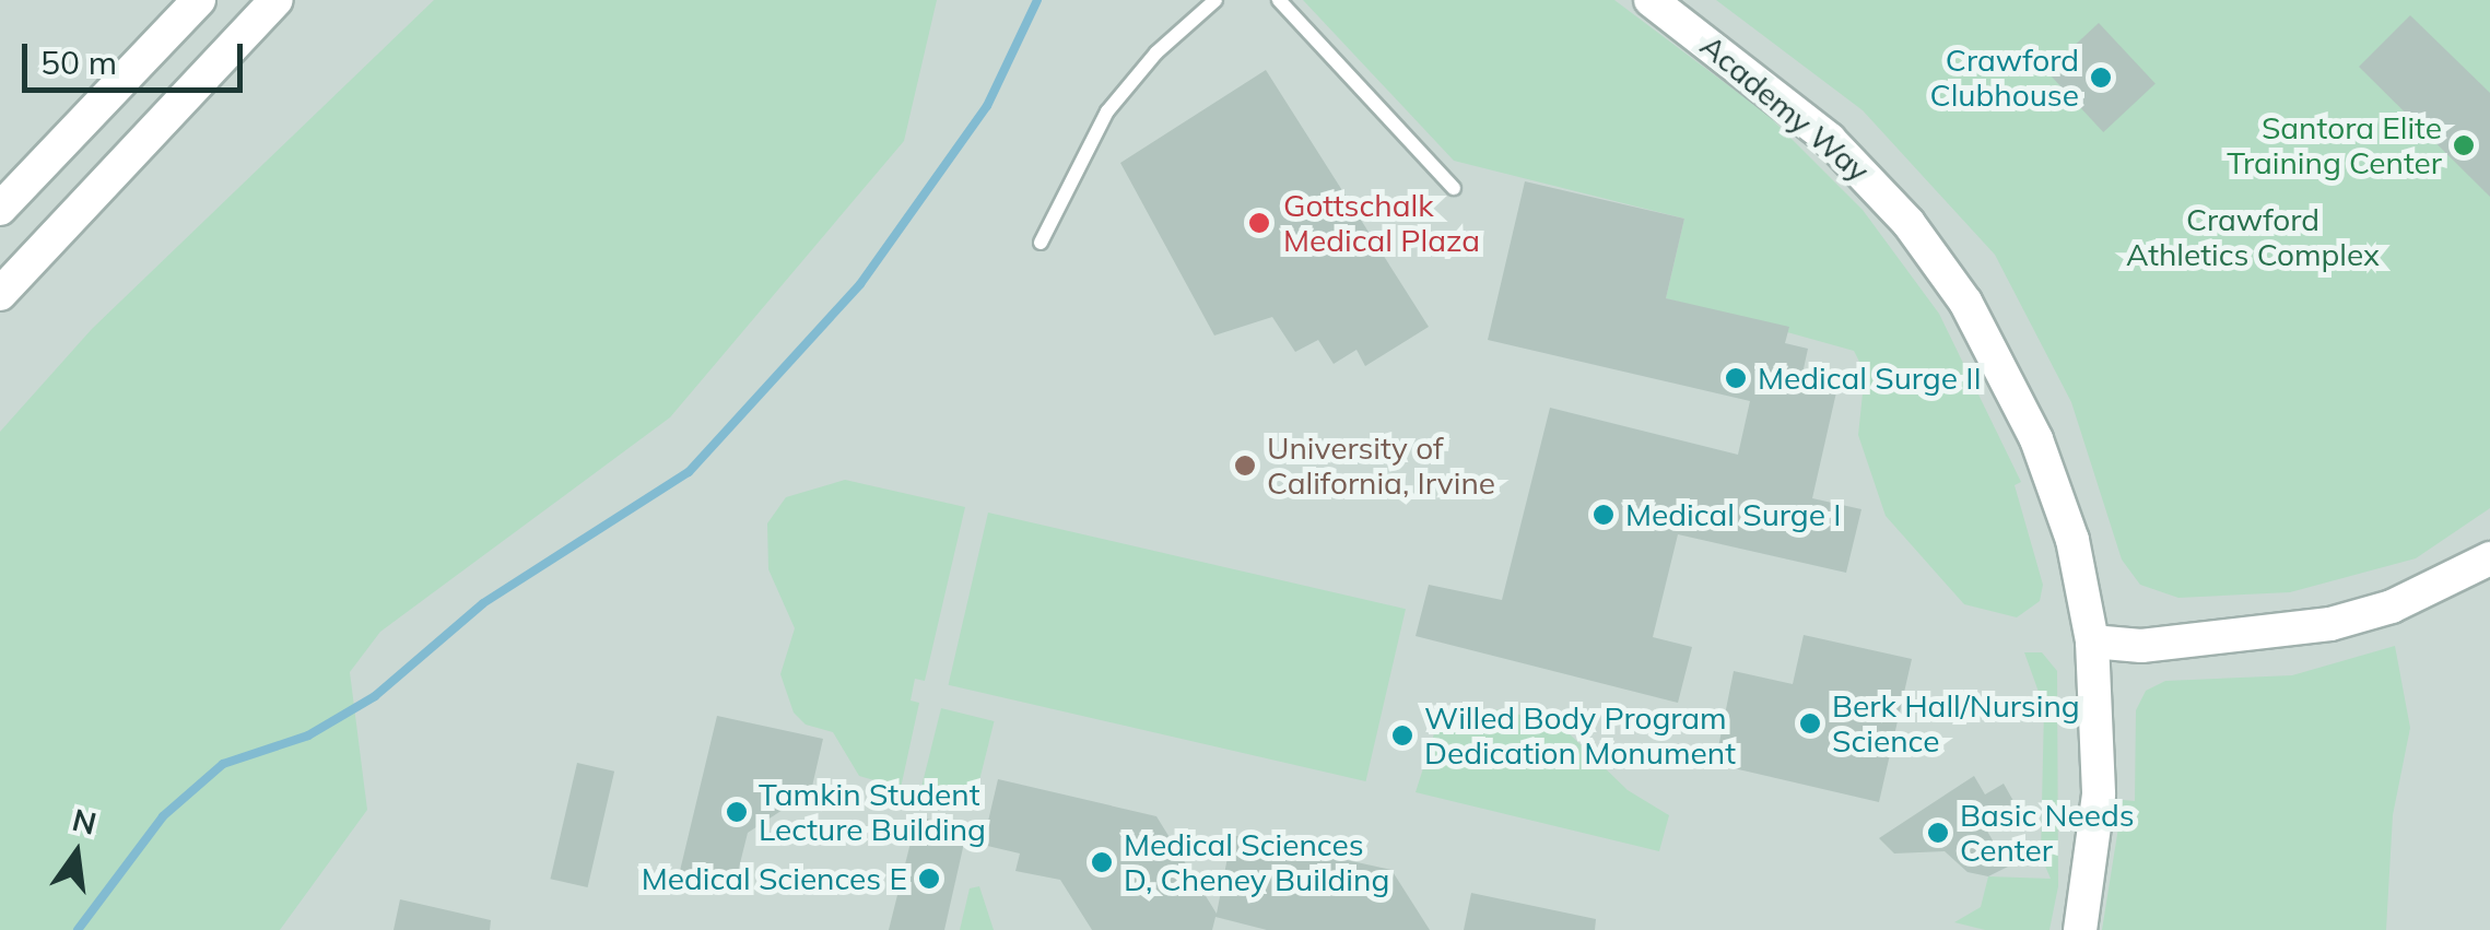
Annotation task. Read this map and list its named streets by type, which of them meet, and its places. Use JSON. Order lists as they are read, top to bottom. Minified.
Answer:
{"streets":{"street":["Academy Way"]},"parks":["Crawford Athletics Complex"],"places":["Crawford Clubhouse","Santora Elite Training Center","Gottschalk Medical Plaza","Medical Surge II","University of California, Irvine","Medical Surge I","Berk Hall/Nursing Science","Willed Body Program Dedication Monument","Tamkin Student Lecture Building","Basic Needs Center","Medical Sciences D, Cheney Building","Medical Sciences E"],"scale_bar":"50 m","north":"top"}
